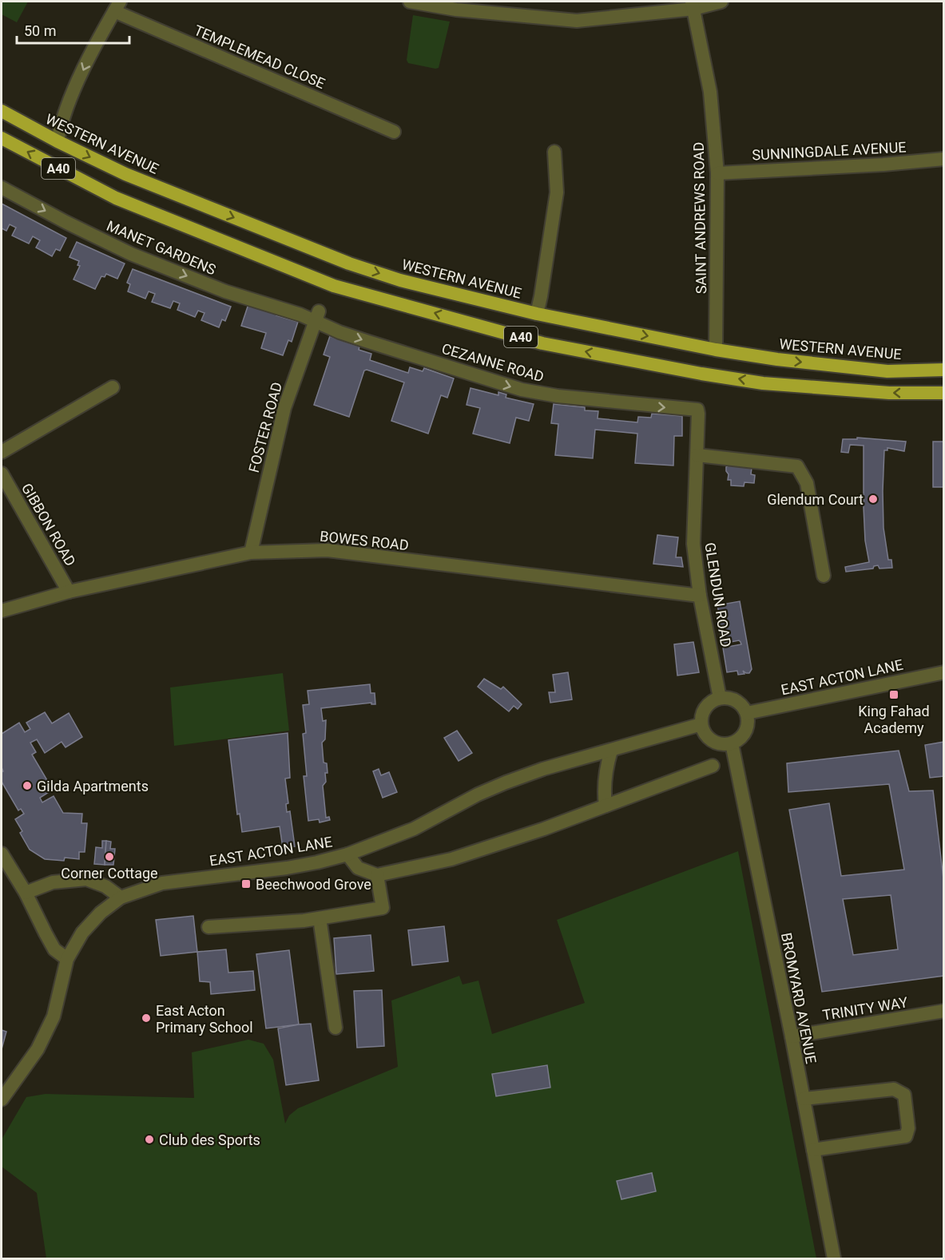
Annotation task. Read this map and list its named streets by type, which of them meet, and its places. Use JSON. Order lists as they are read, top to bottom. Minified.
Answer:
{"streets":{"highway":["WESTERN AVENUE","A40"],"street":["TEMPLEMEAD CLOSE","SUNNINGDALE AVENUE","SAINT ANDREWS ROAD","MANET GARDENS","CEZANNE ROAD","FOSTER ROAD","GIBBON ROAD","BOWES ROAD","GLENDUN ROAD","EAST ACTON LANE","BROMYARD AVENUE","TRINITY WAY"]},"crossings":[["WESTERN AVENUE","SAINT ANDREWS ROAD"],["SUNNINGDALE AVENUE","SAINT ANDREWS ROAD"],["MANET GARDENS","CEZANNE ROAD"],["MANET GARDENS","FOSTER ROAD"],["CEZANNE ROAD","FOSTER ROAD"],["CEZANNE ROAD","GLENDUN ROAD"],["FOSTER ROAD","BOWES ROAD"],["GIBBON ROAD","BOWES ROAD"],["BOWES ROAD","GLENDUN ROAD"],["GLENDUN ROAD","EAST ACTON LANE"],["GLENDUN ROAD","BROMYARD AVENUE"],["EAST ACTON LANE","BROMYARD AVENUE"],["BROMYARD AVENUE","TRINITY WAY"]],"one_way":["MANET GARDENS","CEZANNE ROAD"],"places":{"other":["Glendum Court","Gilda Apartments","Corner Cottage","East Acton Primary School","Club des Sports"],"transit":["King Fahad Academy","Beechwood Grove"]},"scale_bar":"50 m"}
